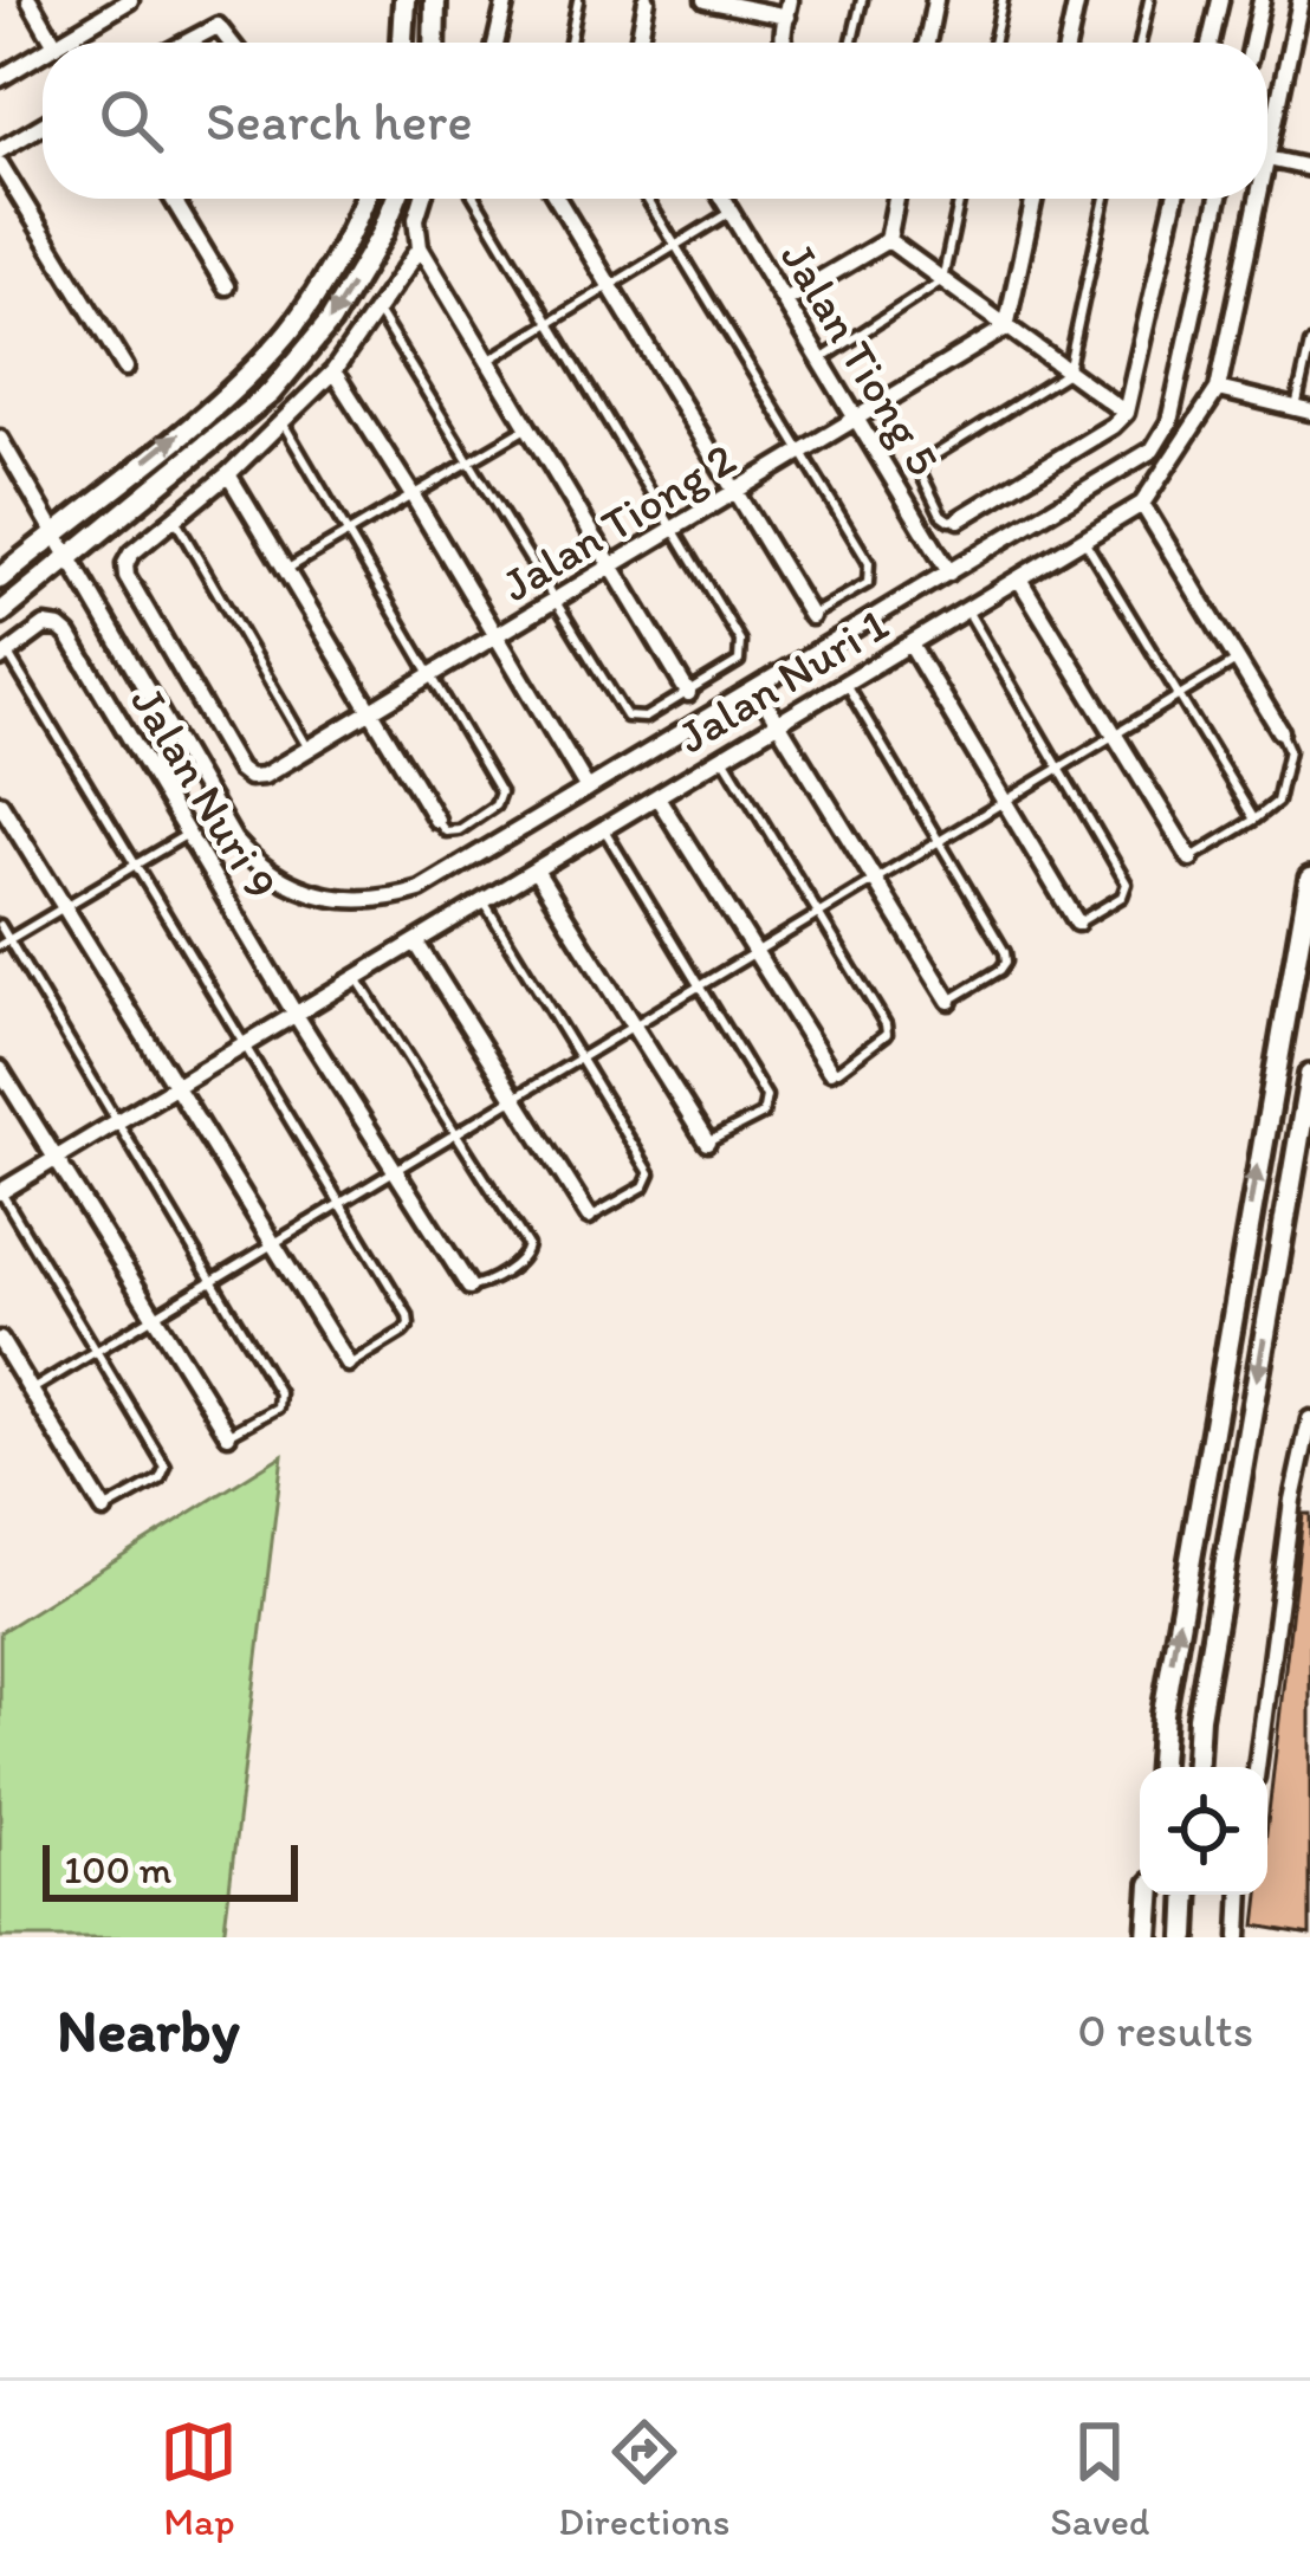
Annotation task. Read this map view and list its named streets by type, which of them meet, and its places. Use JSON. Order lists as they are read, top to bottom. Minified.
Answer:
{"streets":{"street":["Jalan Tiong 5","Jalan Tiong 2","Jalan Nuri 1","Jalan Nuri 9"]},"crossings":[["Jalan Tiong 5","Jalan Tiong 2"],["Jalan Nuri 1","Jalan Nuri 9"]],"scale_bar":"100 m","page":{"search":"Search here","scale":"100 m","heading":["Nearby","0 results"],"nav":["Map","Directions","Saved"]}}
